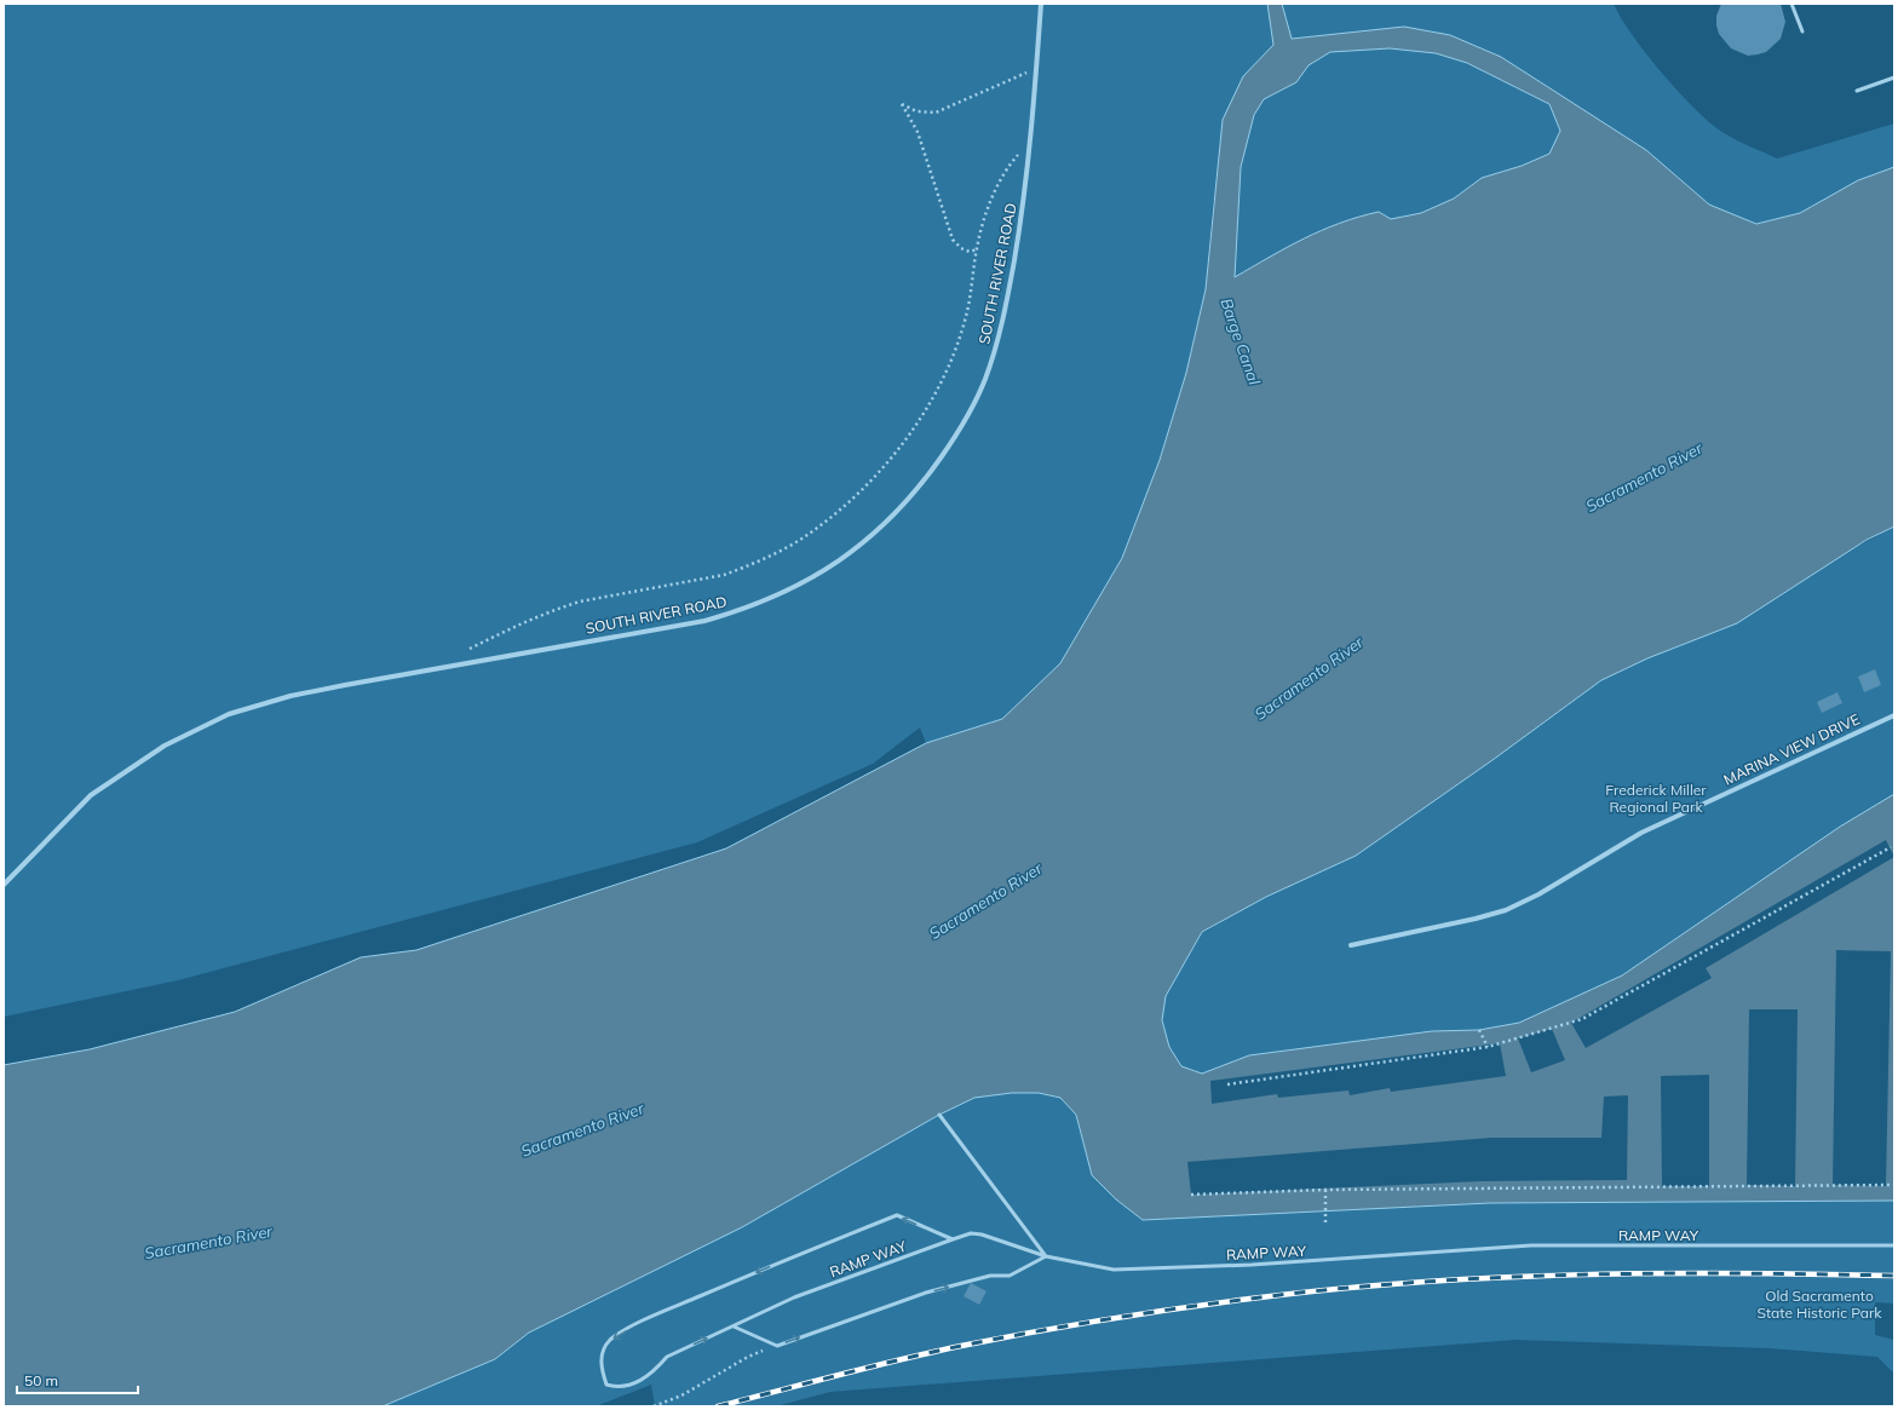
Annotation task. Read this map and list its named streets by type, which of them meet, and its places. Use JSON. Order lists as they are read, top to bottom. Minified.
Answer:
{"streets":{"street":["SOUTH RIVER ROAD","MARINA VIEW DRIVE"],"lane":["RAMP WAY"]},"water":["Barge Canal","Sacramento River"],"parks":["Frederick Miller Regional Park","Old Sacramento State Historic Park"],"scale_bar":"50 m"}
